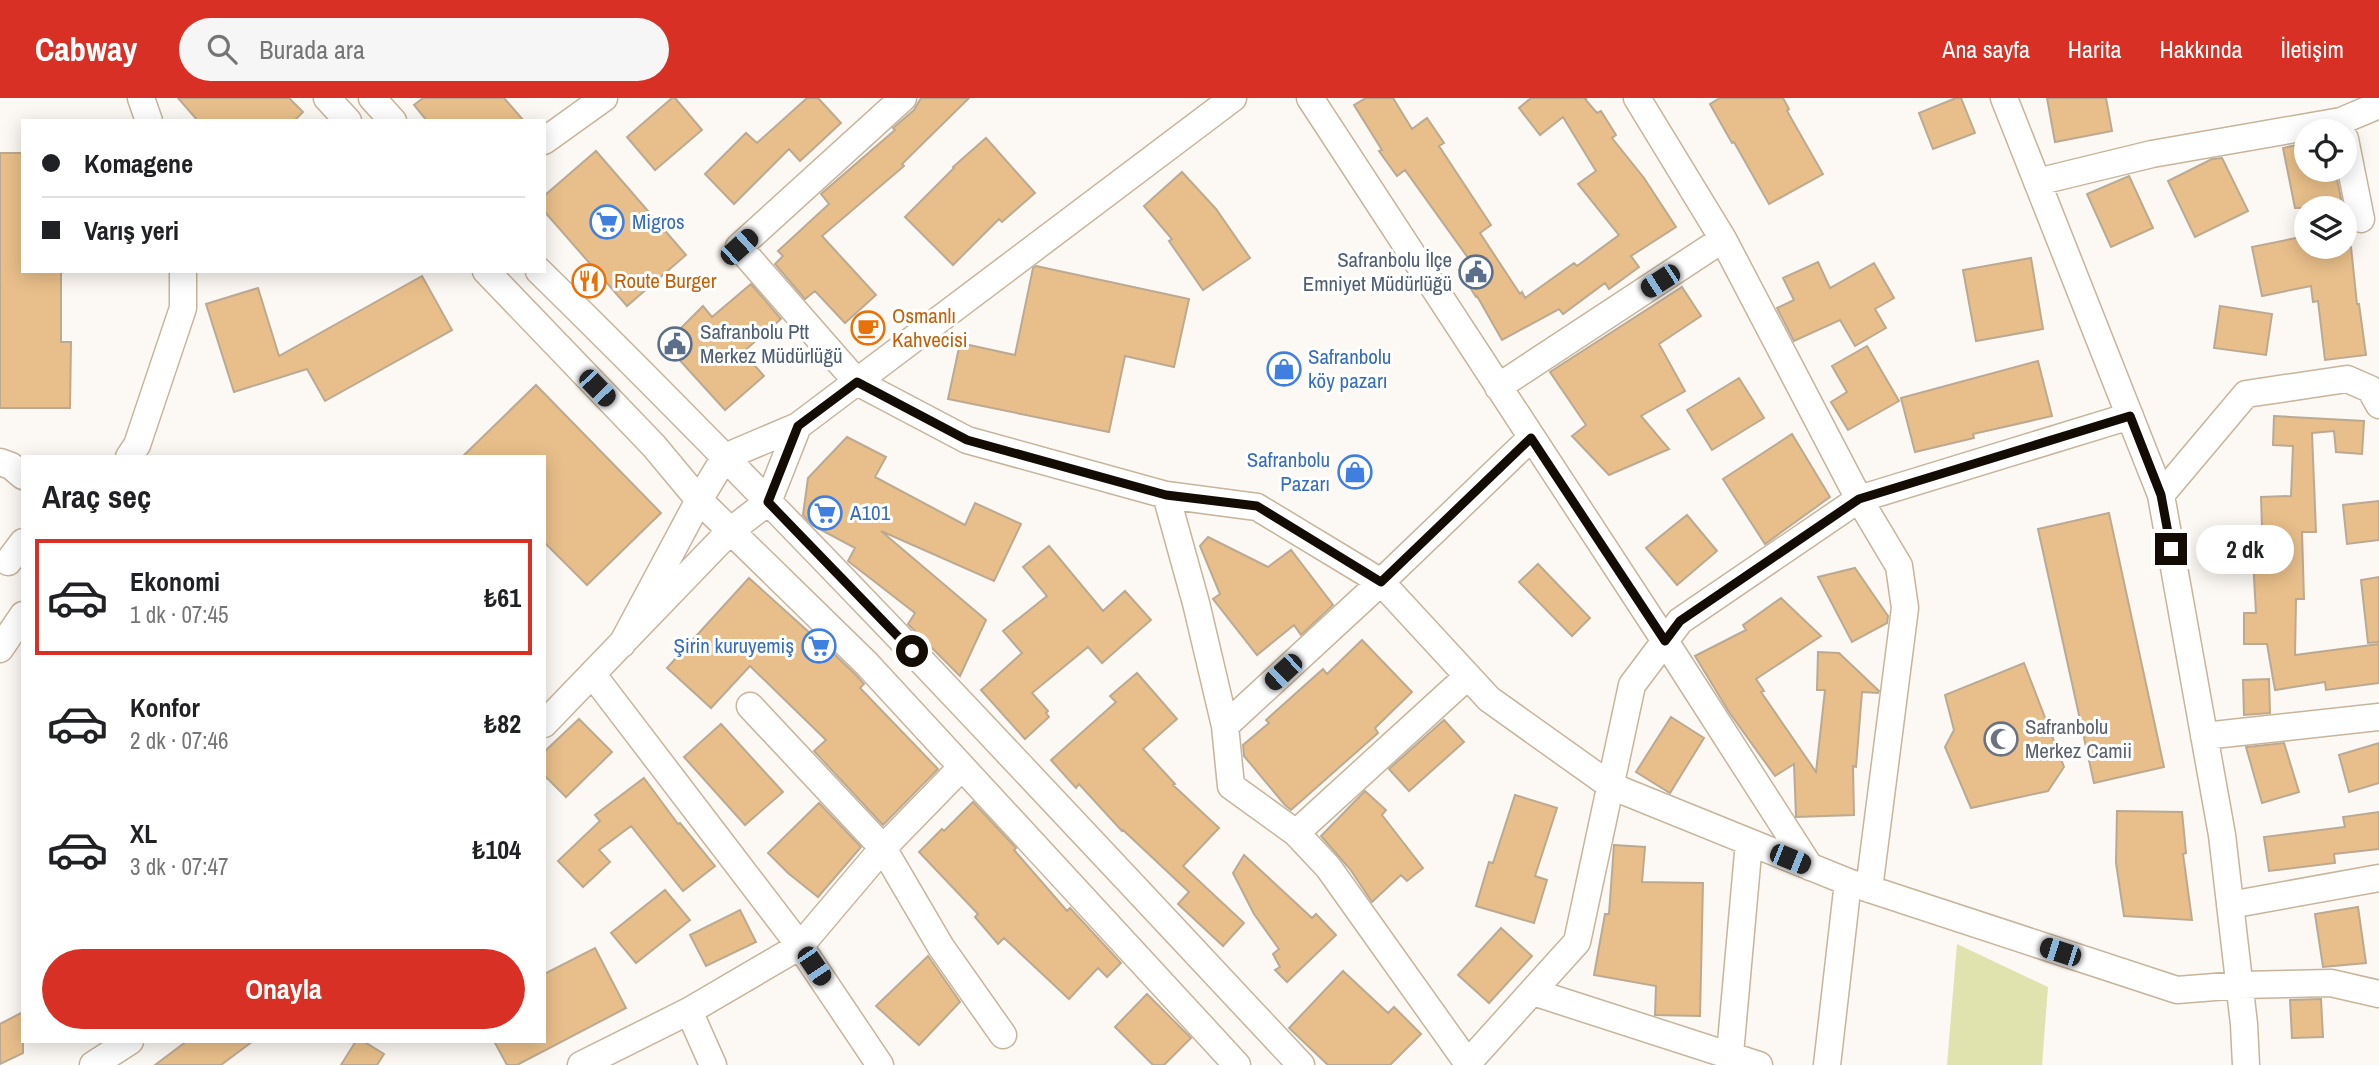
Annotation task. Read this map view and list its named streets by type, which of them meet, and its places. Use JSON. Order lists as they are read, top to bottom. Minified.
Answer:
{"places":{"supermarket":["Migros","A101","Şirin kuruyemiş"],"public building":["Safranbolu İlçe Emniyet Müdürlüğü","Safranbolu Ptt Merkez Müdürlüğü"],"restaurant":["Route Burger"],"cafe":["Osmanlı Kahvecisi"],"shop":["Safranbolu köy pazarı","Safranbolu Pazarı"],"mosque":["Safranbolu Merkez Camii"]},"page":{"header":"Cabway","search":"Burada ara","nav":["Ana sayfa","Harita","Hakkında","İletişim"],"banner":["Komagene","Varış yeri"],"heading":"Araç seç","bubble":"2 dk","list":[{"name":"Ekonomi","note":"1 dk · 07:45","value":"₺61"},{"name":"Konfor","note":"2 dk · 07:46","value":"₺82"},{"name":"XL","note":"3 dk · 07:47","value":"₺104"}],"buttons":"Onayla"}}
